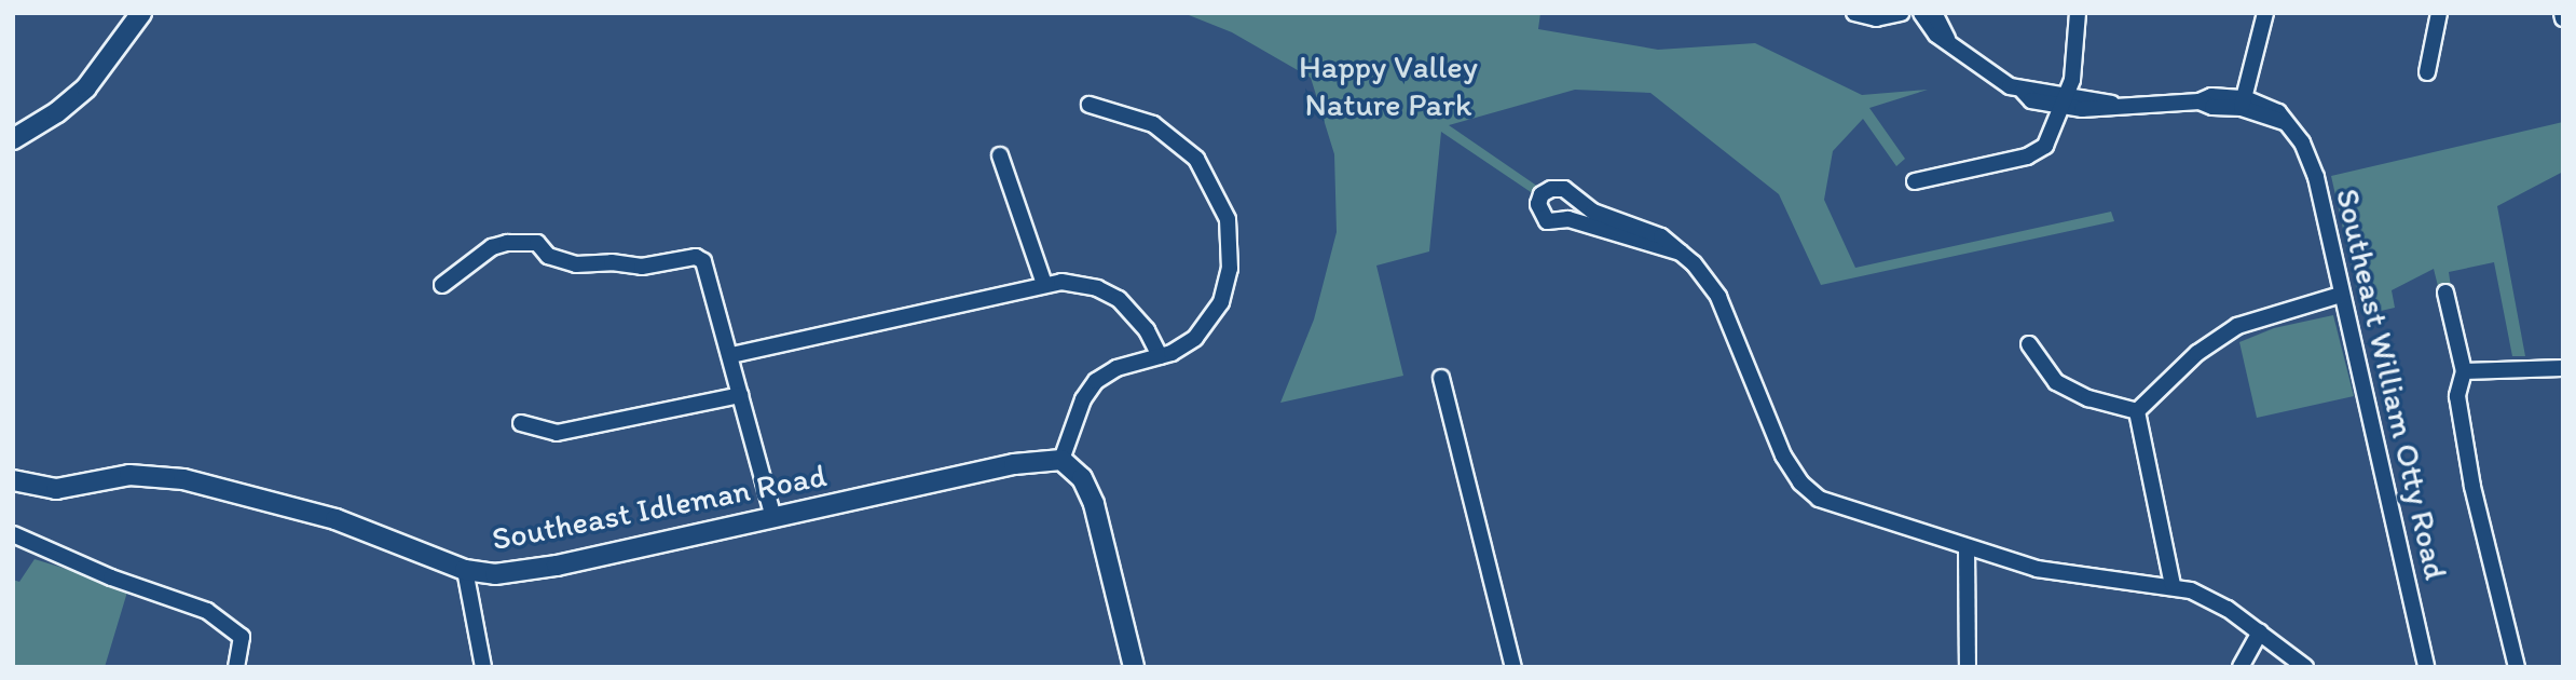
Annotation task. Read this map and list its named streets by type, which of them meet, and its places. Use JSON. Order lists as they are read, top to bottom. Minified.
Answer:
{"streets":{"main road":["Southeast Idleman Road"],"street":["Southeast William Otty Road"]},"parks":["Happy Valley Nature Park"]}
